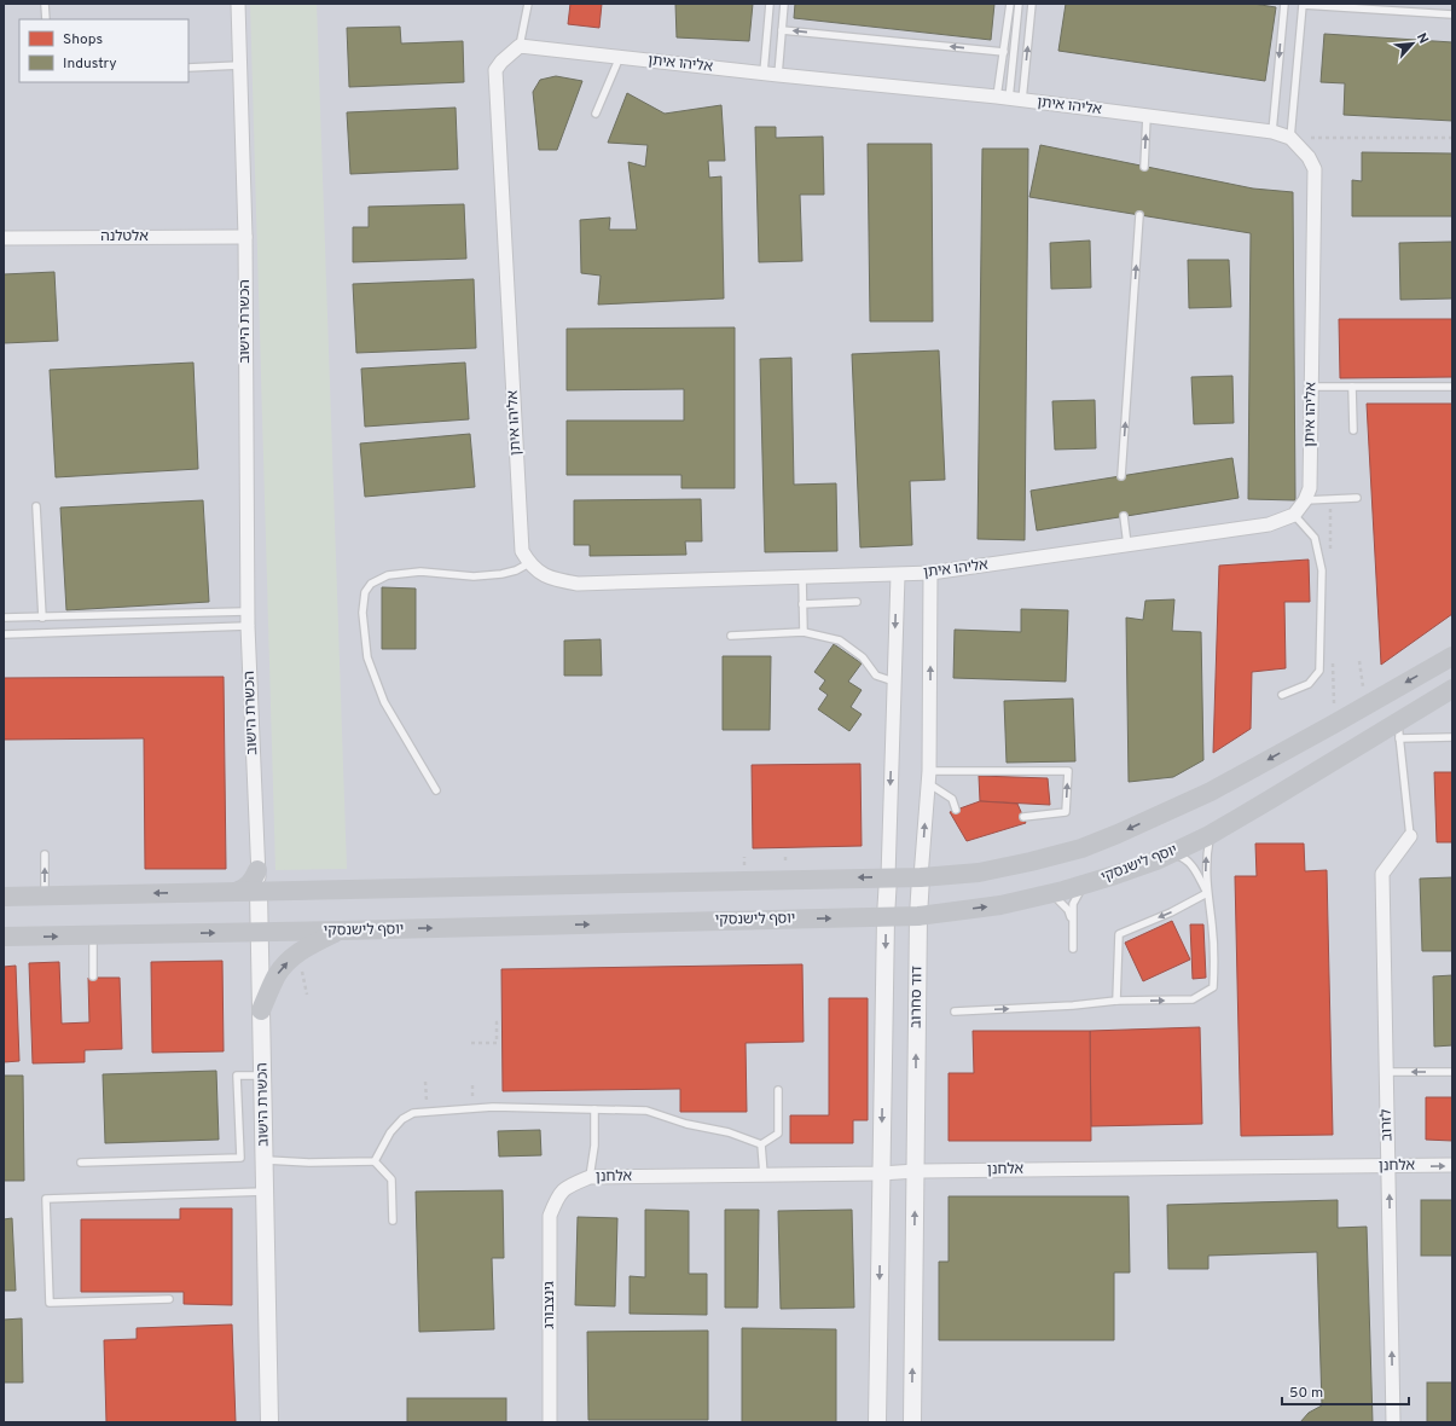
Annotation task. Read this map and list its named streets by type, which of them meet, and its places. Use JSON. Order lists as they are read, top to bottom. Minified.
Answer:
{"streets":{"main road":["יוסף לישנסקי"],"street":["אליהו איתן","אלטלנה","הכשרת הישוב","דוד סחרוב","לזרוב","אלחנן","גינצבורג"]},"crossings":[["אליהו איתן","דוד סחרוב"],["אלטלנה","הכשרת הישוב"],["הכשרת הישוב","יוסף לישנסקי"],["יוסף לישנסקי","דוד סחרוב"],["דוד סחרוב","אלחנן"],["לזרוב","אלחנן"],["אלחנן","גינצבורג"]],"one_way":["לזרוב"],"legend":["Shops","Industry"],"scale_bar":"50 m","north":"top right"}
